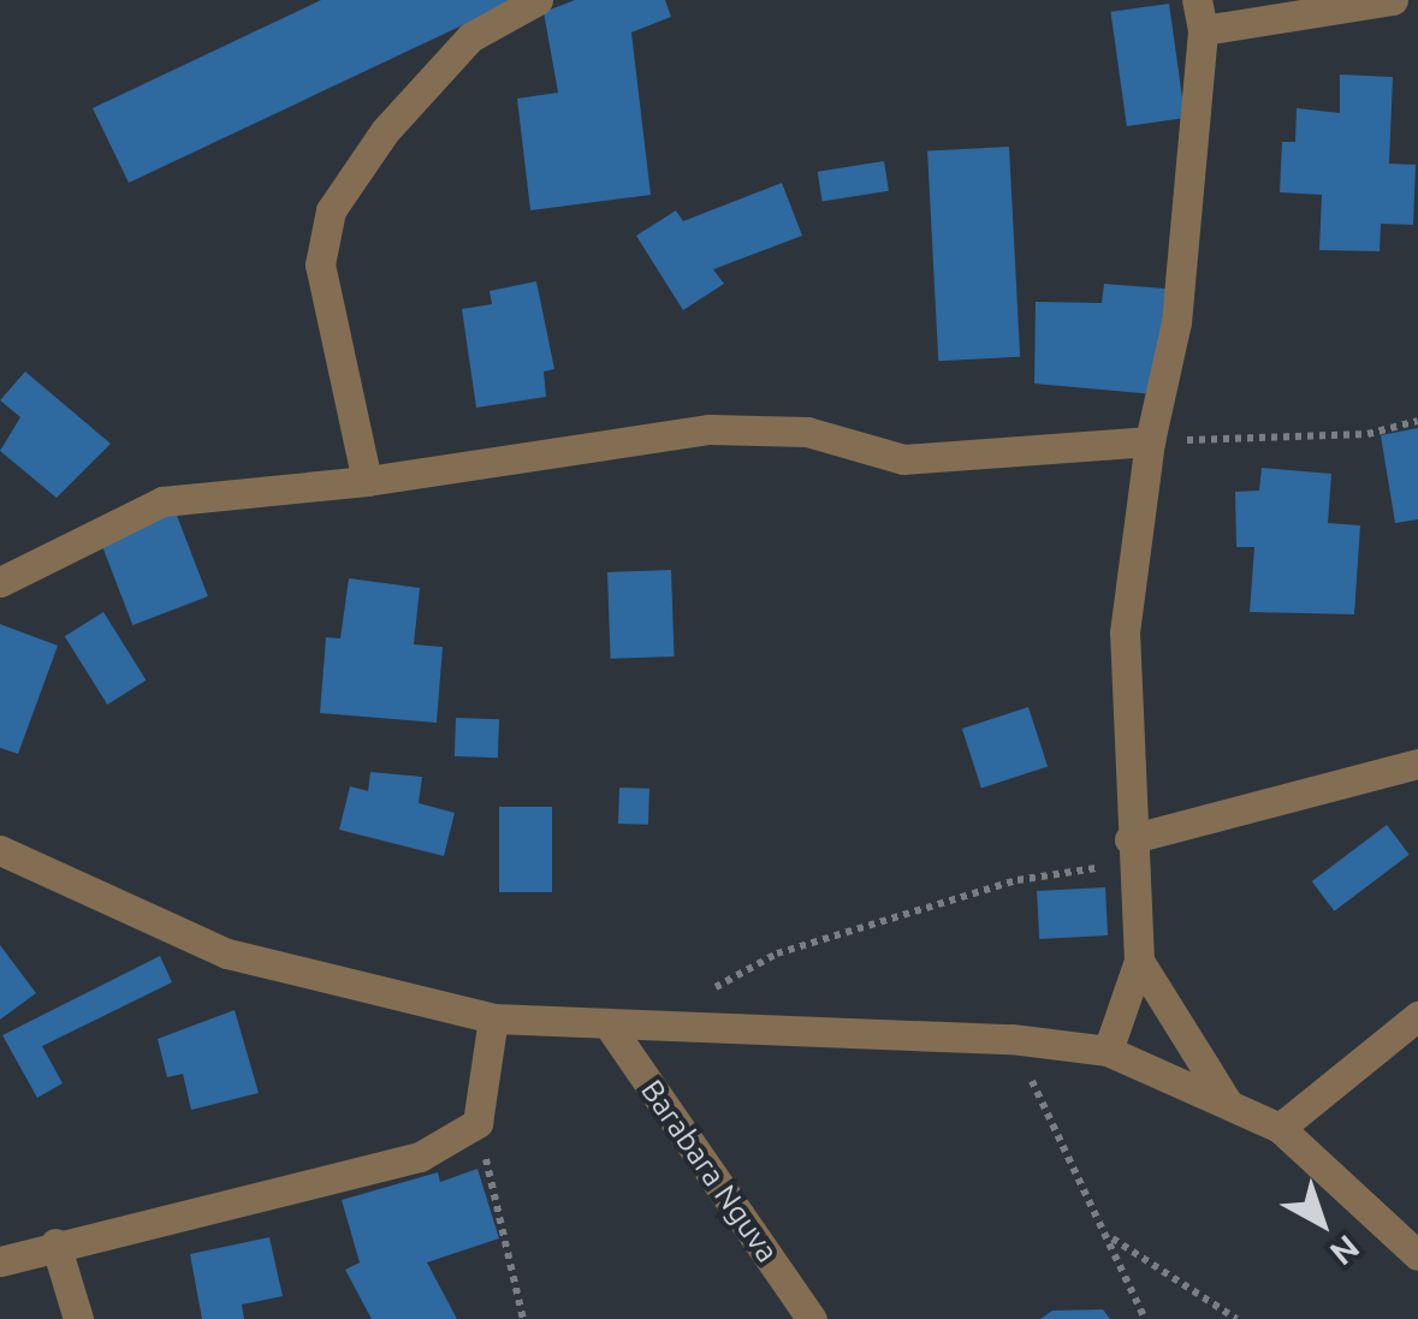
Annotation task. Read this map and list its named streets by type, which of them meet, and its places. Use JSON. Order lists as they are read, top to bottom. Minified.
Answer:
{"streets":{"street":["Barabara Nguva"]},"north":"bottom right"}
